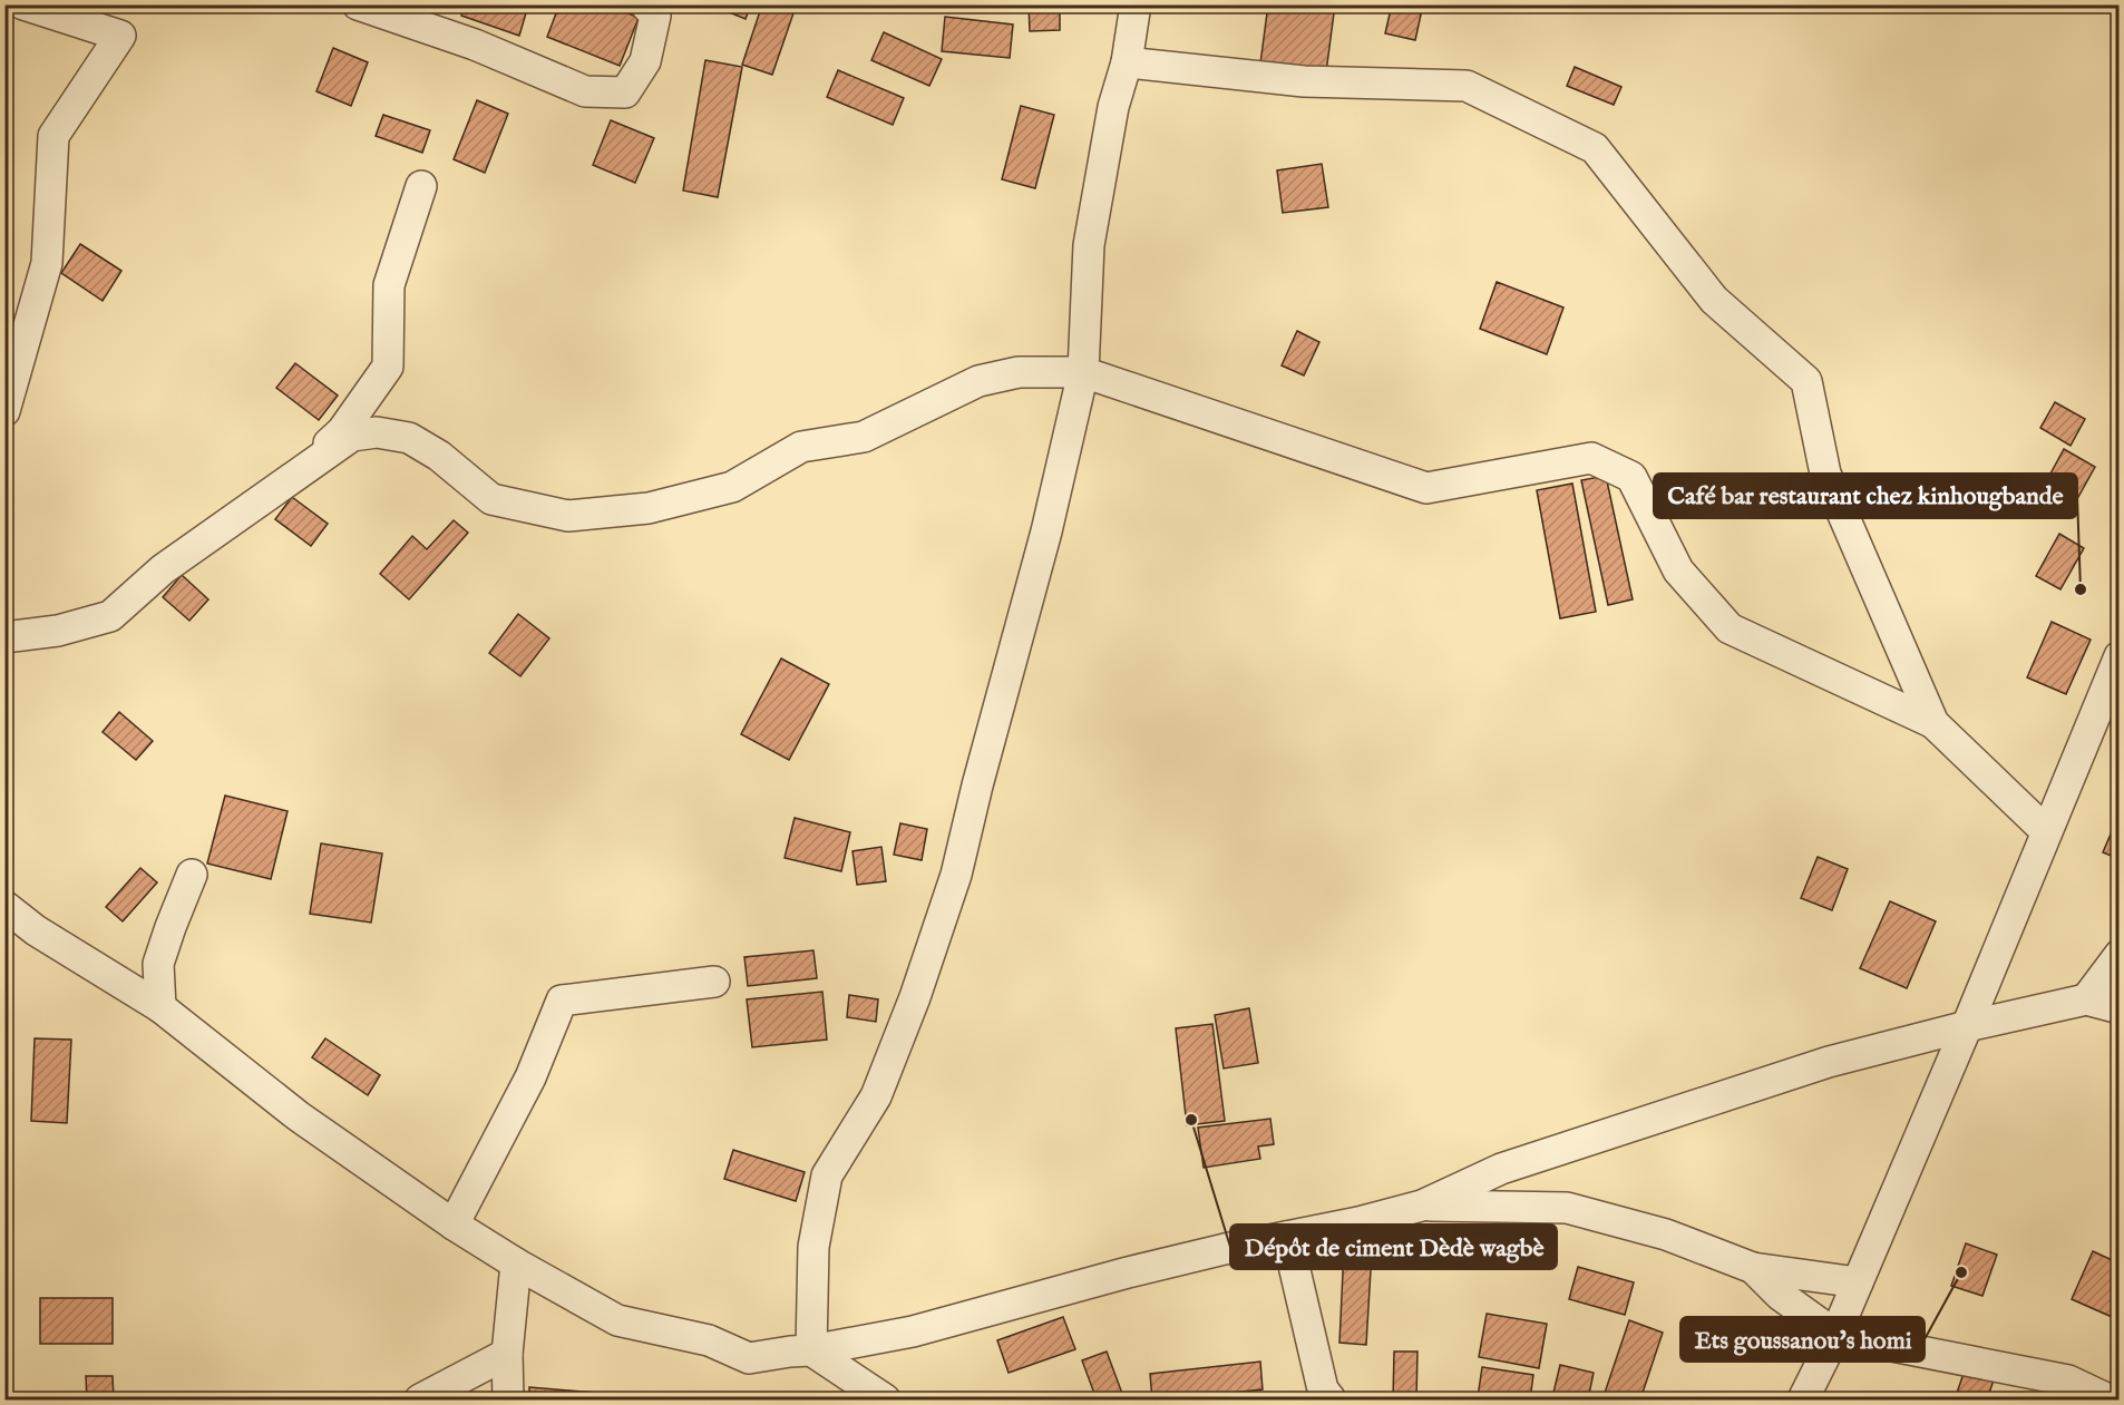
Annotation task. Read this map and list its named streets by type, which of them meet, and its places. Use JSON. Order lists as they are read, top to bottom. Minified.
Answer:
{"places":["Café bar restaurant chez kinhougbande","Dépôt de ciment Dèdè wagbè","Ets goussanou's homi"]}
